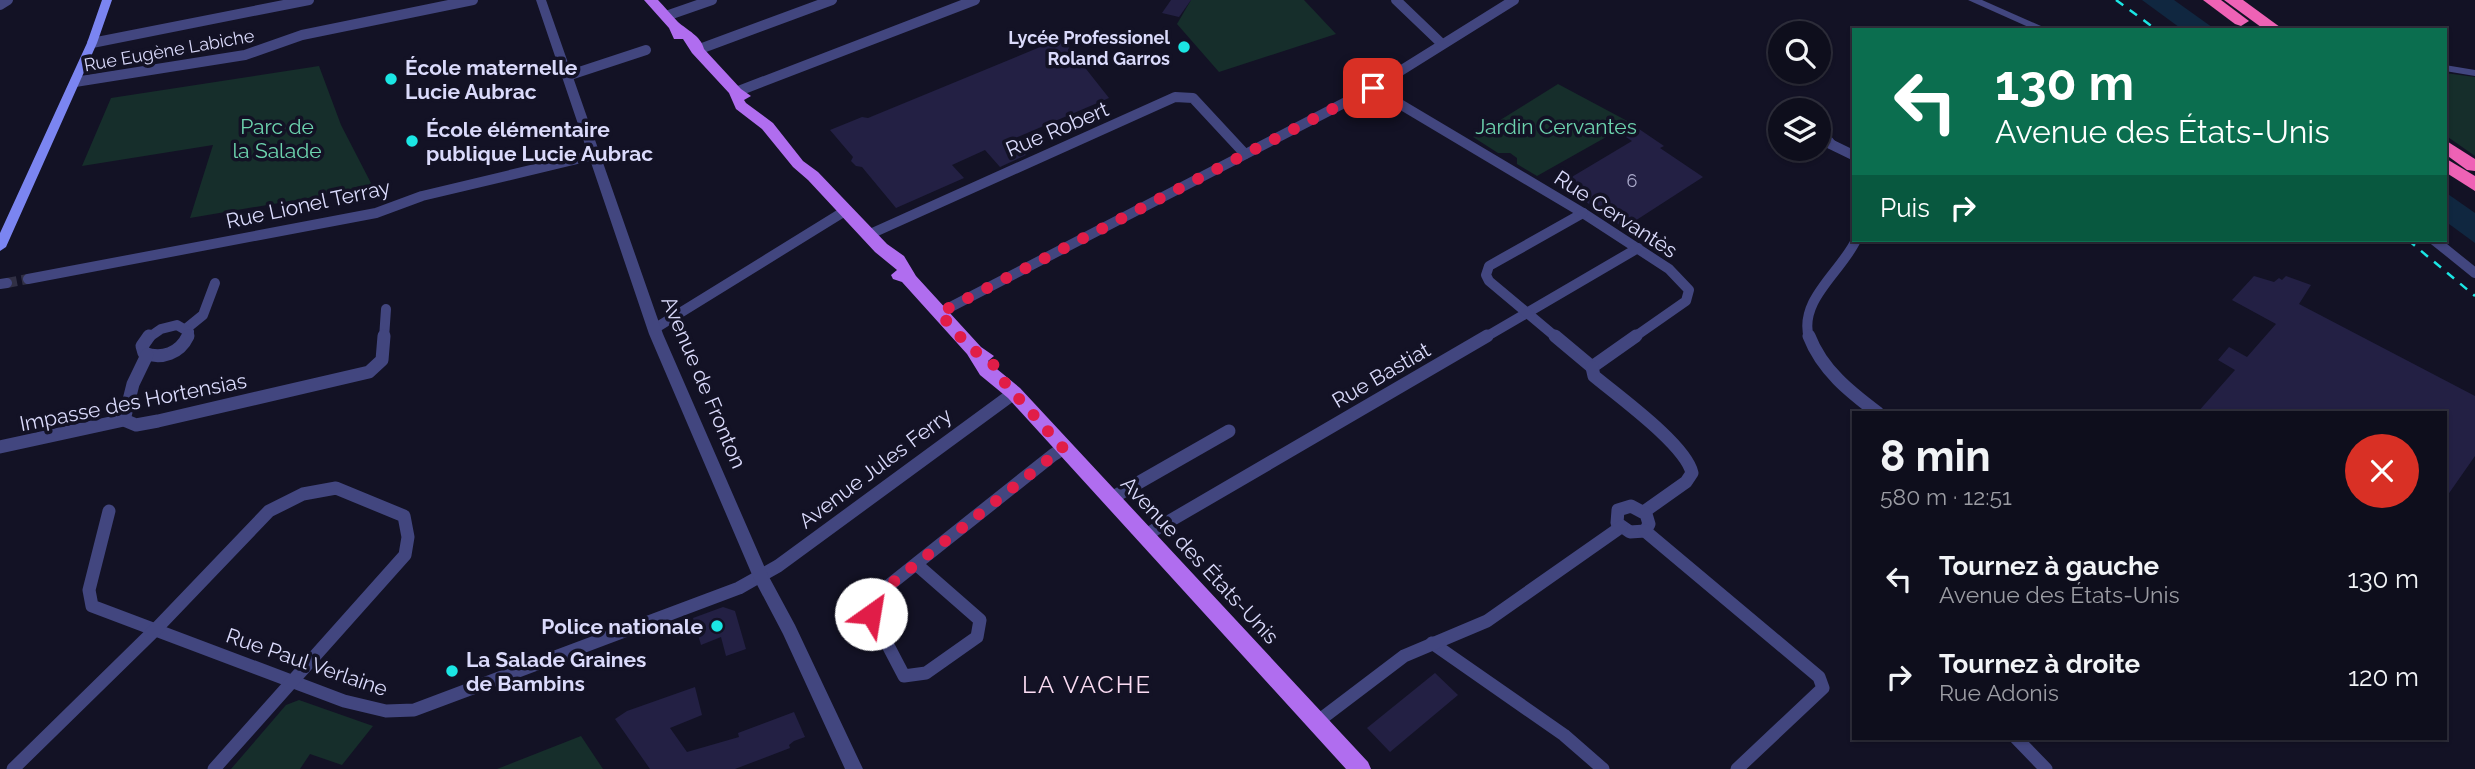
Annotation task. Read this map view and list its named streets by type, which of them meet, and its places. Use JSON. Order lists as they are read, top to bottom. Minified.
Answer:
{"streets":{"main road":["Avenue des États-Unis"],"street":["Rue Eugène Labiche","Rue Robert","Rue Lionel Terray","Rue Cervantès","Rue Bastiat","Avenue de Fronton","Impasse des Hortensias","Avenue Jules Ferry","Rue Paul Verlaine"]},"crossings":[["Rue Robert","Avenue des États-Unis"],["Rue Lionel Terray","Avenue de Fronton"],["Rue Cervantès","Rue Bastiat"],["Rue Bastiat","Avenue des États-Unis"],["Avenue de Fronton","Avenue Jules Ferry"],["Avenue de Fronton","Rue Paul Verlaine"],["Avenue Jules Ferry","Avenue des États-Unis"],["Avenue Jules Ferry","Rue Paul Verlaine"]],"districts":["LA VACHE"],"parks":["Parc de la Salade","Jardin Cervantes"],"places":["Lycée Professionel Roland Garros","École maternelle Lucie Aubrac","École élémentaire publique Lucie Aubrac","Police nationale","La Salade Graines de Bambins"],"house_numbers":["6"],"page":{"turn":["130 m","Avenue des États-Unis"],"then":"Puis","heading":["8 min","580 m · 12:51"],"list":[{"name":"Tournez à gauche","note":"Avenue des États-Unis","value":"130 m"},{"name":"Tournez à droite","note":"Rue Adonis","value":"120 m"}]}}
